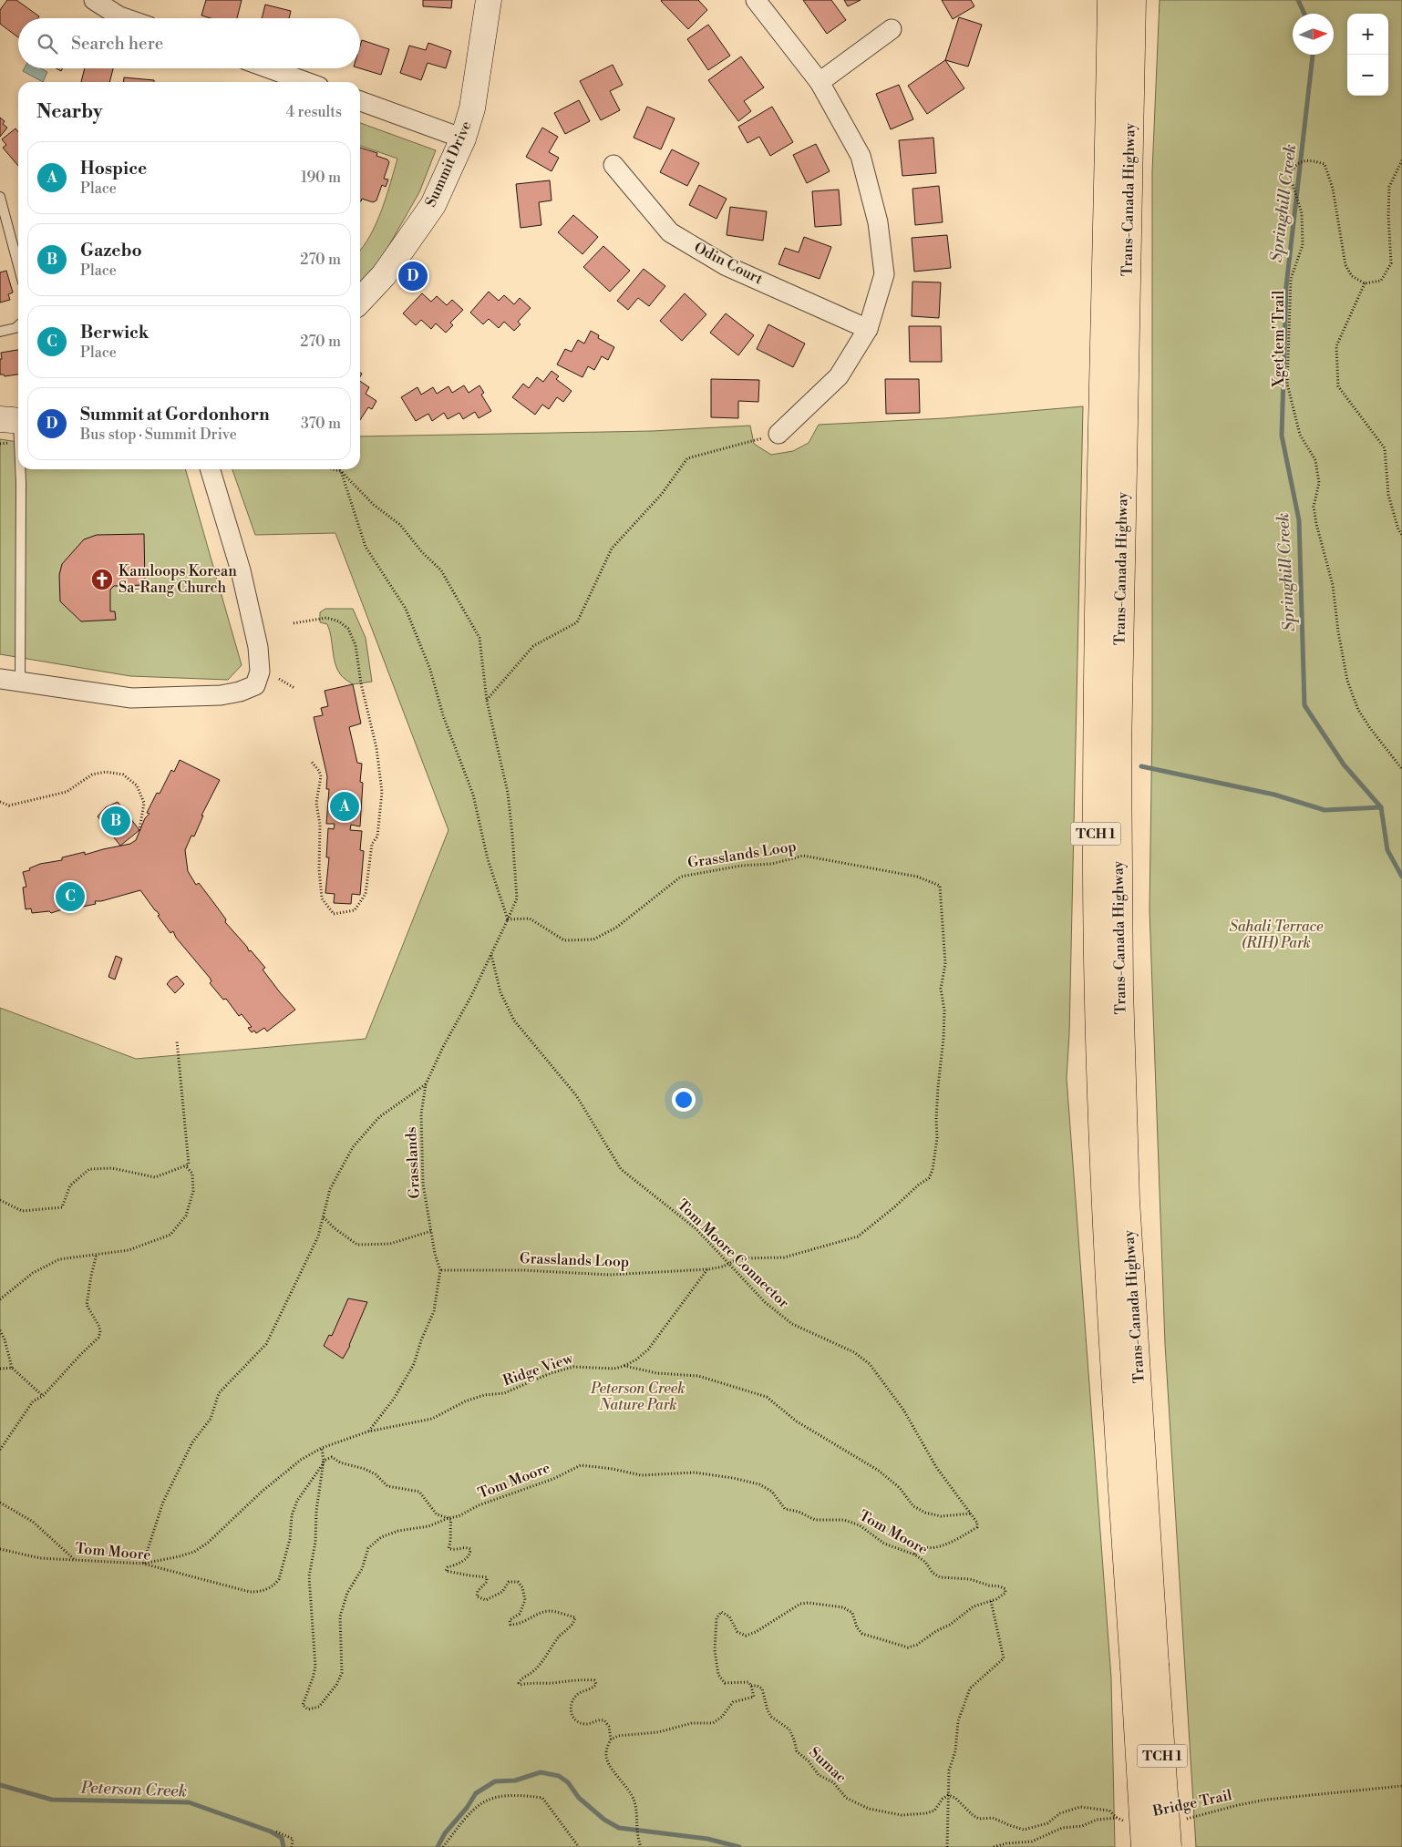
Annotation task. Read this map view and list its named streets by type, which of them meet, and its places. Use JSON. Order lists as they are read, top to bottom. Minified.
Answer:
{"streets":{"highway":["Trans-Canada Highway","TCH 1"],"main road":["Summit Drive"],"street":["Odin Court"],"path":["Xget'tem' Trail","Grasslands Loop","Grasslands","Tom Moore Connector","Ridge View","Tom Moore","Sumac","Bridge Trail"]},"crossings":[["Grasslands Loop","Grasslands"],["Grasslands Loop","Tom Moore Connector"],["Grasslands","Tom Moore Connector"],["Grasslands","Ridge View"],["Tom Moore Connector","Ridge View"],["Ridge View","Tom Moore"],["Tom Moore","Sumac"]],"water":["Springhill Creek","Peterson Creek"],"parks":["Sahali Terrace (RIH) Park","Peterson Creek Nature Park"],"places":{"church":["Kamloops Korean Sa-Rang Church"]},"north":"right","page":{"map_buttons":["+","−"],"search":"Search here","heading":["Nearby","4 results"],"list":[{"mark":"A","name":"Hospice","note":"Place","value":"190 m"},{"mark":"B","name":"Gazebo","note":"Place","value":"270 m"},{"mark":"C","name":"Berwick","note":"Place","value":"270 m"},{"mark":"D","name":"Summit at Gordonhorn","note":"Bus stop · Summit Drive","value":"370 m"}],"pins":["D","A","B","C"]}}
